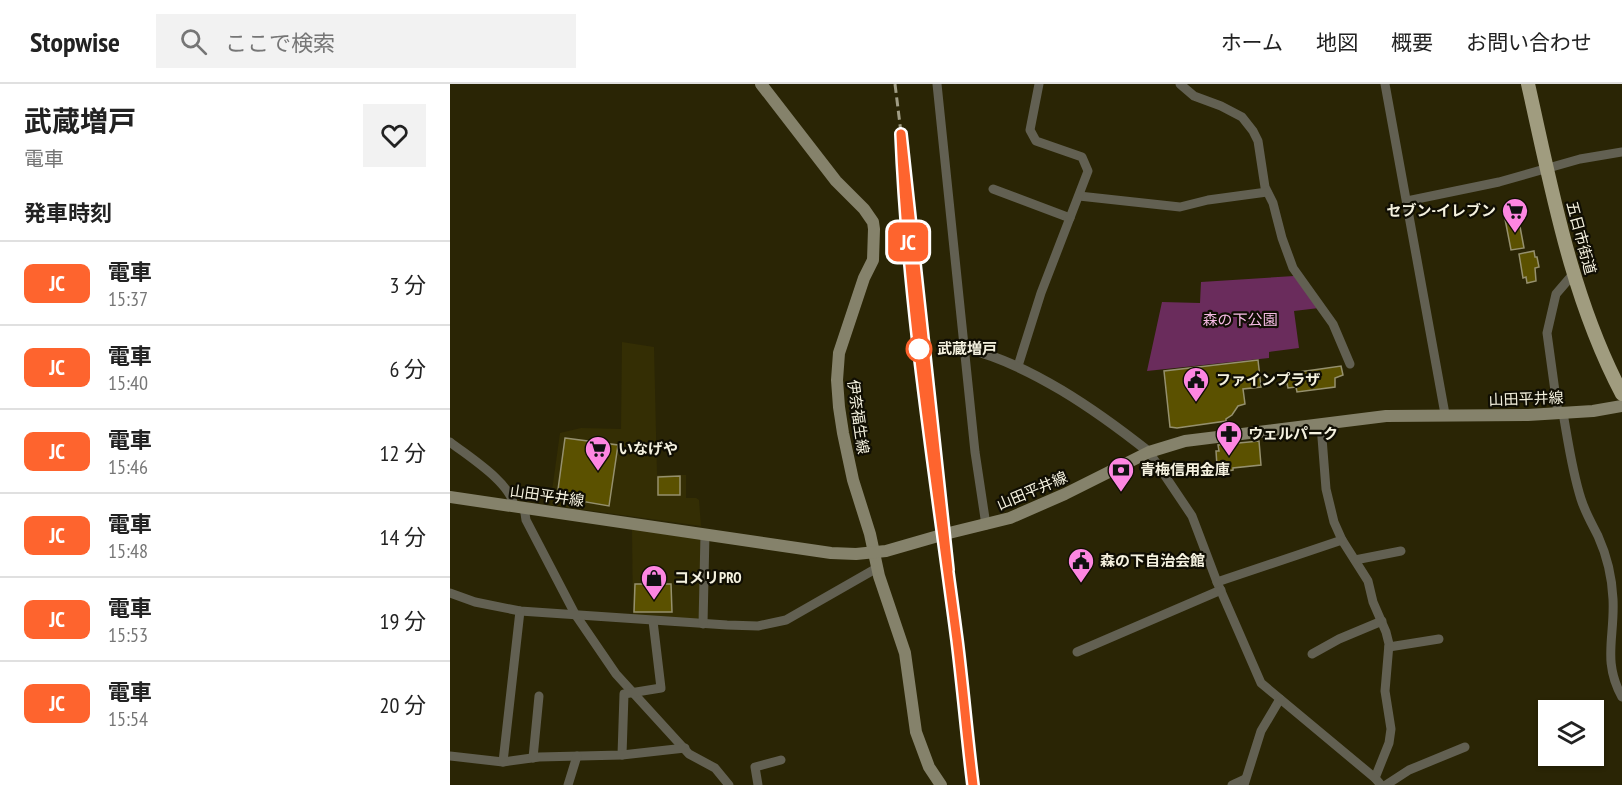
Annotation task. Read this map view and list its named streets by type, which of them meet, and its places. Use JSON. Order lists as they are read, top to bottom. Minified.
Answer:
{"streets":{"main road":["五日市街道","山田平井線","伊奈福生線"]},"crossings":[["山田平井線","伊奈福生線"]],"parks":["森の下公園"],"places":{"supermarket":["セブン-イレブン","いなげや"],"other":["武蔵増戸"],"public building":["ファインプラザ","森の下自治会館"],"pharmacy":["ウェルパーク"],"bank":["青梅信用金庫"],"shop":["コメリPRO"]},"page":{"header":"Stopwise","search":"ここで検索","nav":["ホーム","地図","概要","お問い合わせ"],"heading":[["武蔵増戸","電車"],"発車時刻"],"on_map":"JC","list":[{"mark":"JC","name":"電車","note":"15:37","value":"3 分"},{"mark":"JC","name":"電車","note":"15:40","value":"6 分"},{"mark":"JC","name":"電車","note":"15:46","value":"12 分"},{"mark":"JC","name":"電車","note":"15:48","value":"14 分"},{"mark":"JC","name":"電車","note":"15:53","value":"19 分"},{"mark":"JC","name":"電車","note":"15:54","value":"20 分"}]}}
